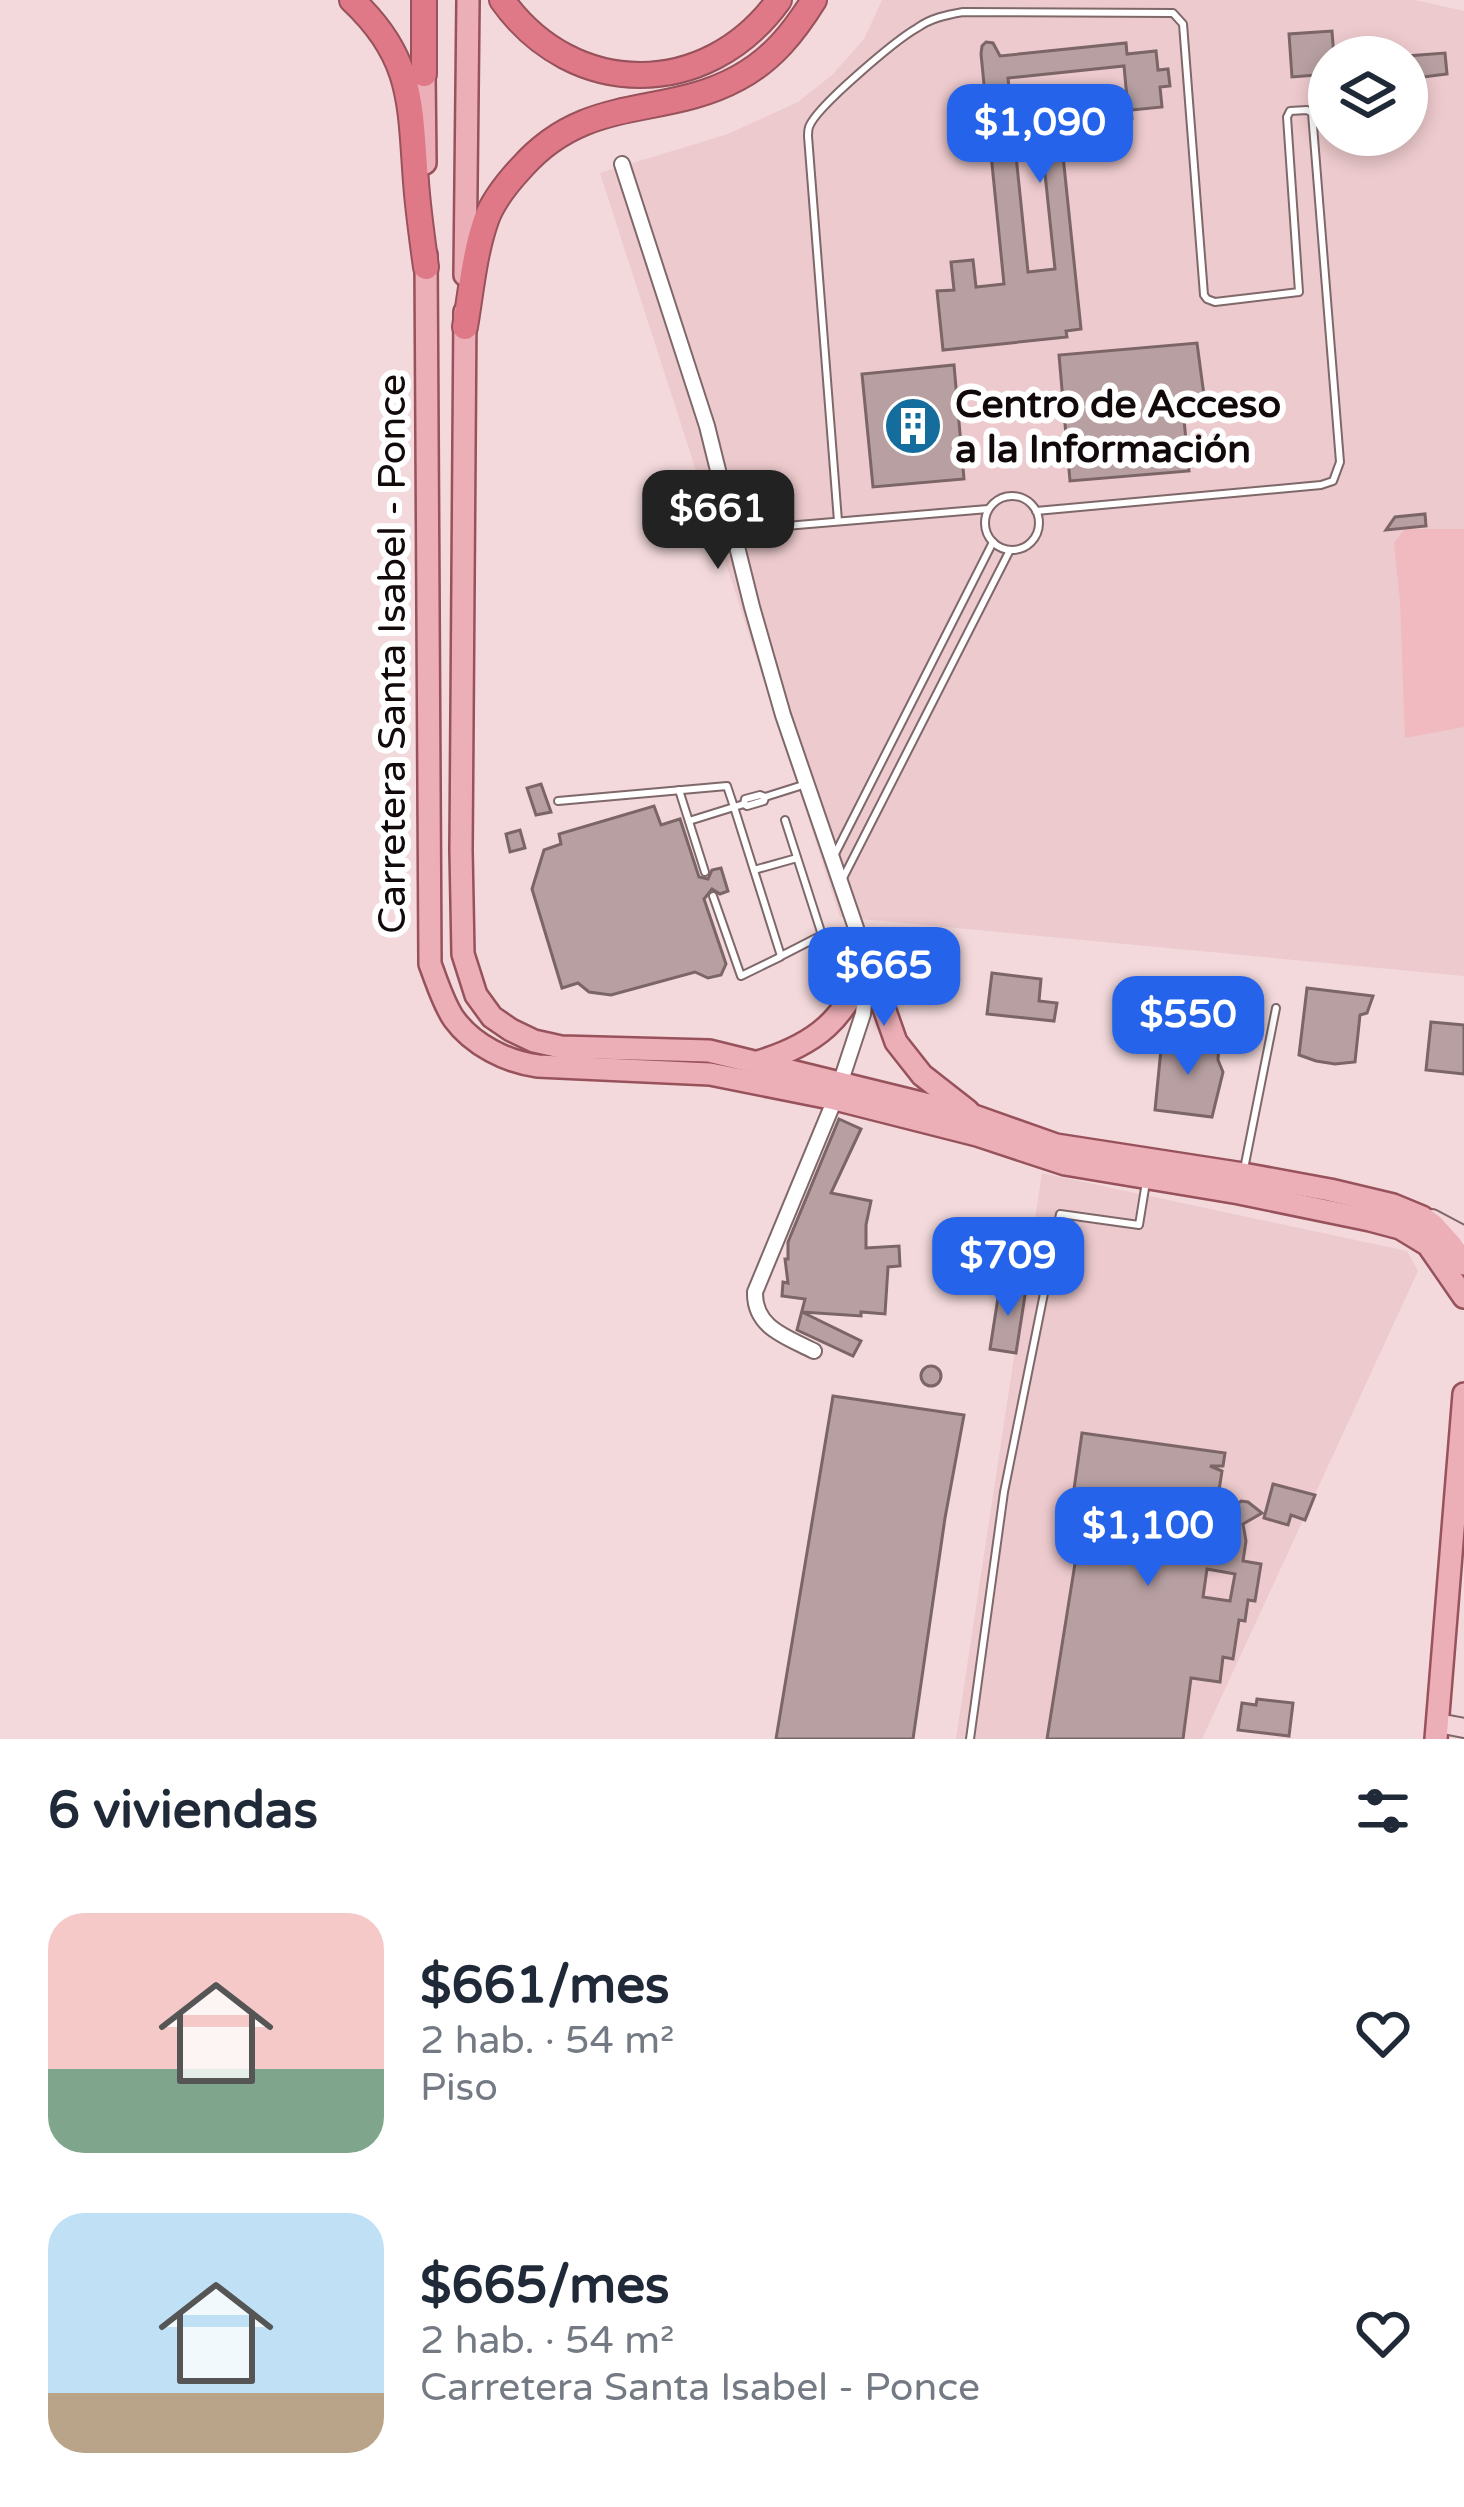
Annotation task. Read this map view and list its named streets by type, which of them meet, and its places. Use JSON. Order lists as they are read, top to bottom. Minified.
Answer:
{"streets":{"highway":["Carretera Santa Isabel - Ponce"]},"places":{"building":["Centro de Acceso a la Información"]},"page":{"price":["$1,090","$661","$665","$550","$709","$1,100"],"heading":"6 viviendas","list":[{"name":"$661/mes","note":"2 hab. · 54 m² · Piso"},{"name":"$665/mes","note":"2 hab. · 54 m² · Carretera Santa Isabel - Ponce"}]}}
